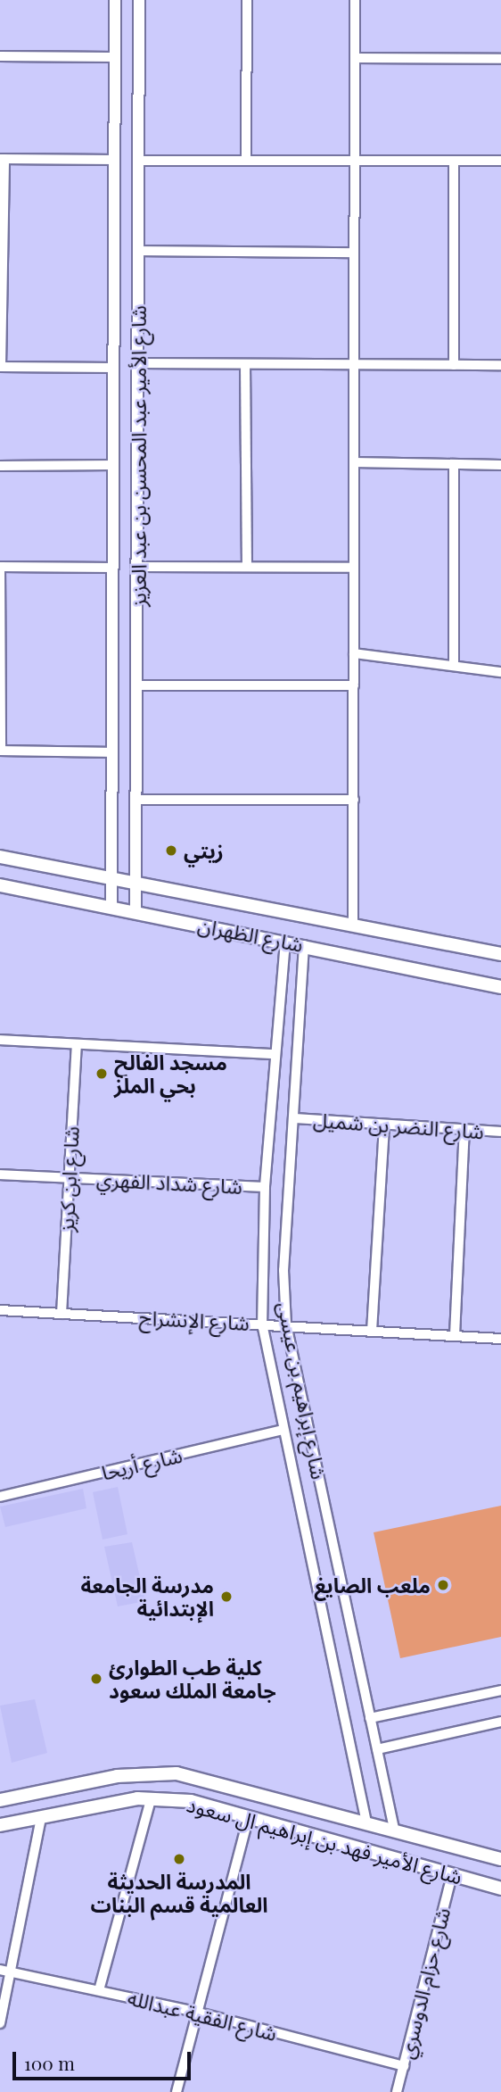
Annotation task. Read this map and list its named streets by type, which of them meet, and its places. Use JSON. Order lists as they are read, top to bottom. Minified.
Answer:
{"streets":{"main road":["شارع الظهران","شارع الأمير فهد بن إبراهيم ال سعود"],"street":["شارع الأمير عبد المحسن بن عبد العزيز","شارع النضر بن شميل","شارع ابن كريز","شارع شداد الفهري","شارع الإنشراح","شارع إبراهيم بن عيسى","شارع أريحا","شارع حزام الدوسري","شارع الفقية عبدالله"]},"crossings":[["شارع الأمير عبد المحسن بن عبد العزيز","شارع الظهران"],["شارع الظهران","شارع إبراهيم بن عيسى"],["شارع النضر بن شميل","شارع إبراهيم بن عيسى"],["شارع ابن كريز","شارع شداد الفهري"],["شارع ابن كريز","شارع الإنشراح"],["شارع الإنشراح","شارع إبراهيم بن عيسى"],["شارع إبراهيم بن عيسى","شارع الأمير فهد بن إبراهيم ال سعود"],["شارع الأمير فهد بن إبراهيم ال سعود","شارع حزام الدوسري"],["شارع حزام الدوسري","شارع الفقية عبدالله"]],"places":["زيتي","مسجد الفالح بحي الملز","ملعب الصايغ","مدرسة الجامعة الإبتدائية","كلية طب الطوارئ جامعة الملك سعود","المدرسة الحديثة العالمية قسم البنات"],"scale_bar":"100 m"}
